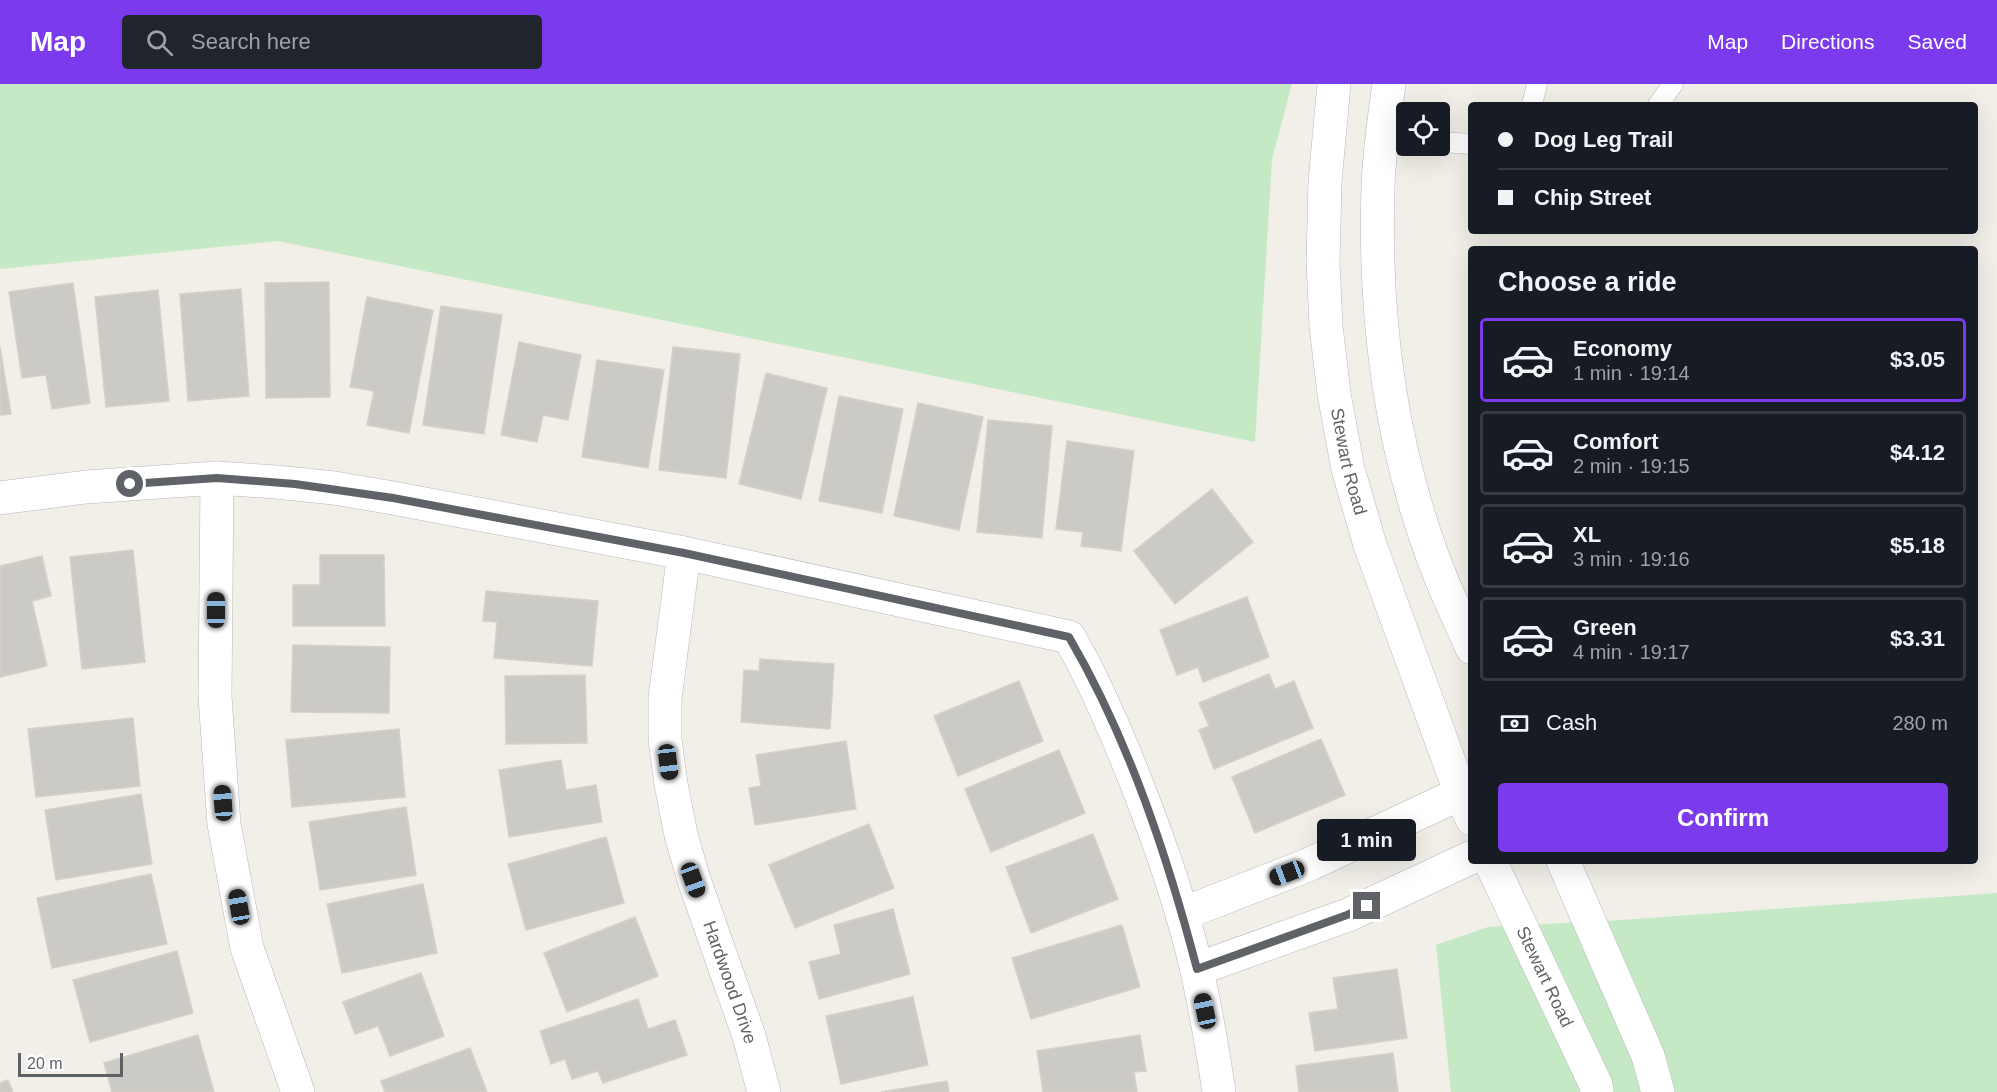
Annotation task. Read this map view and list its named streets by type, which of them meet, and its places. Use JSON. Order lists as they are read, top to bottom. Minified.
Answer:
{"streets":{"street":["Stewart Road","Hardwood Drive"]},"scale_bar":"20 m","page":{"header":"Map","search":"Search here","nav":["Map","Directions","Saved"],"banner":["Dog Leg Trail","Chip Street"],"heading":"Choose a ride","list":[{"name":"Economy","note":"1 min · 19:14","value":"$3.05"},{"name":"Comfort","note":"2 min · 19:15","value":"$4.12"},{"name":"XL","note":"3 min · 19:16","value":"$5.18"},{"name":"Green","note":"4 min · 19:17","value":"$3.31"}],"pay":["Cash","280 m"],"buttons":"Confirm","bubble":"1 min","scale":"20 m"}}
